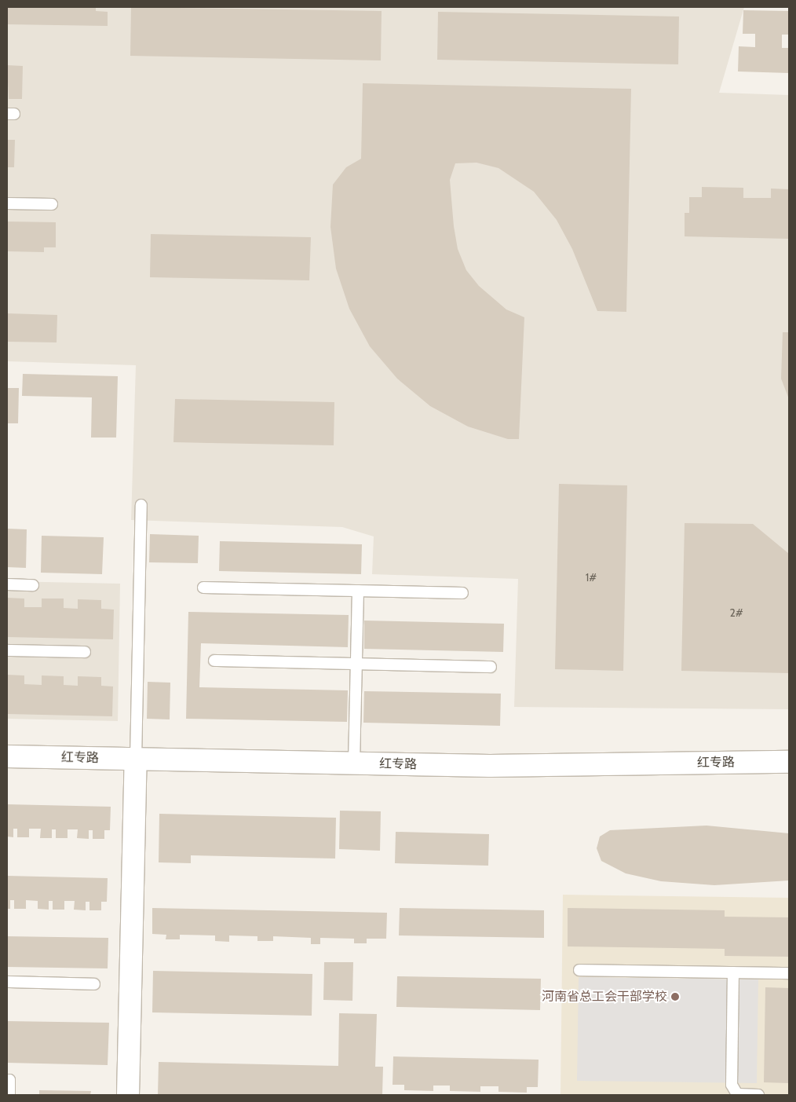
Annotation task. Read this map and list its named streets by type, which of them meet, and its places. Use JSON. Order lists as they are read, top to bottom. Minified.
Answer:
{"streets":{"street":["红专路"]},"places":["河南省总工会干部学校"],"house_numbers":["1#","2#"]}
